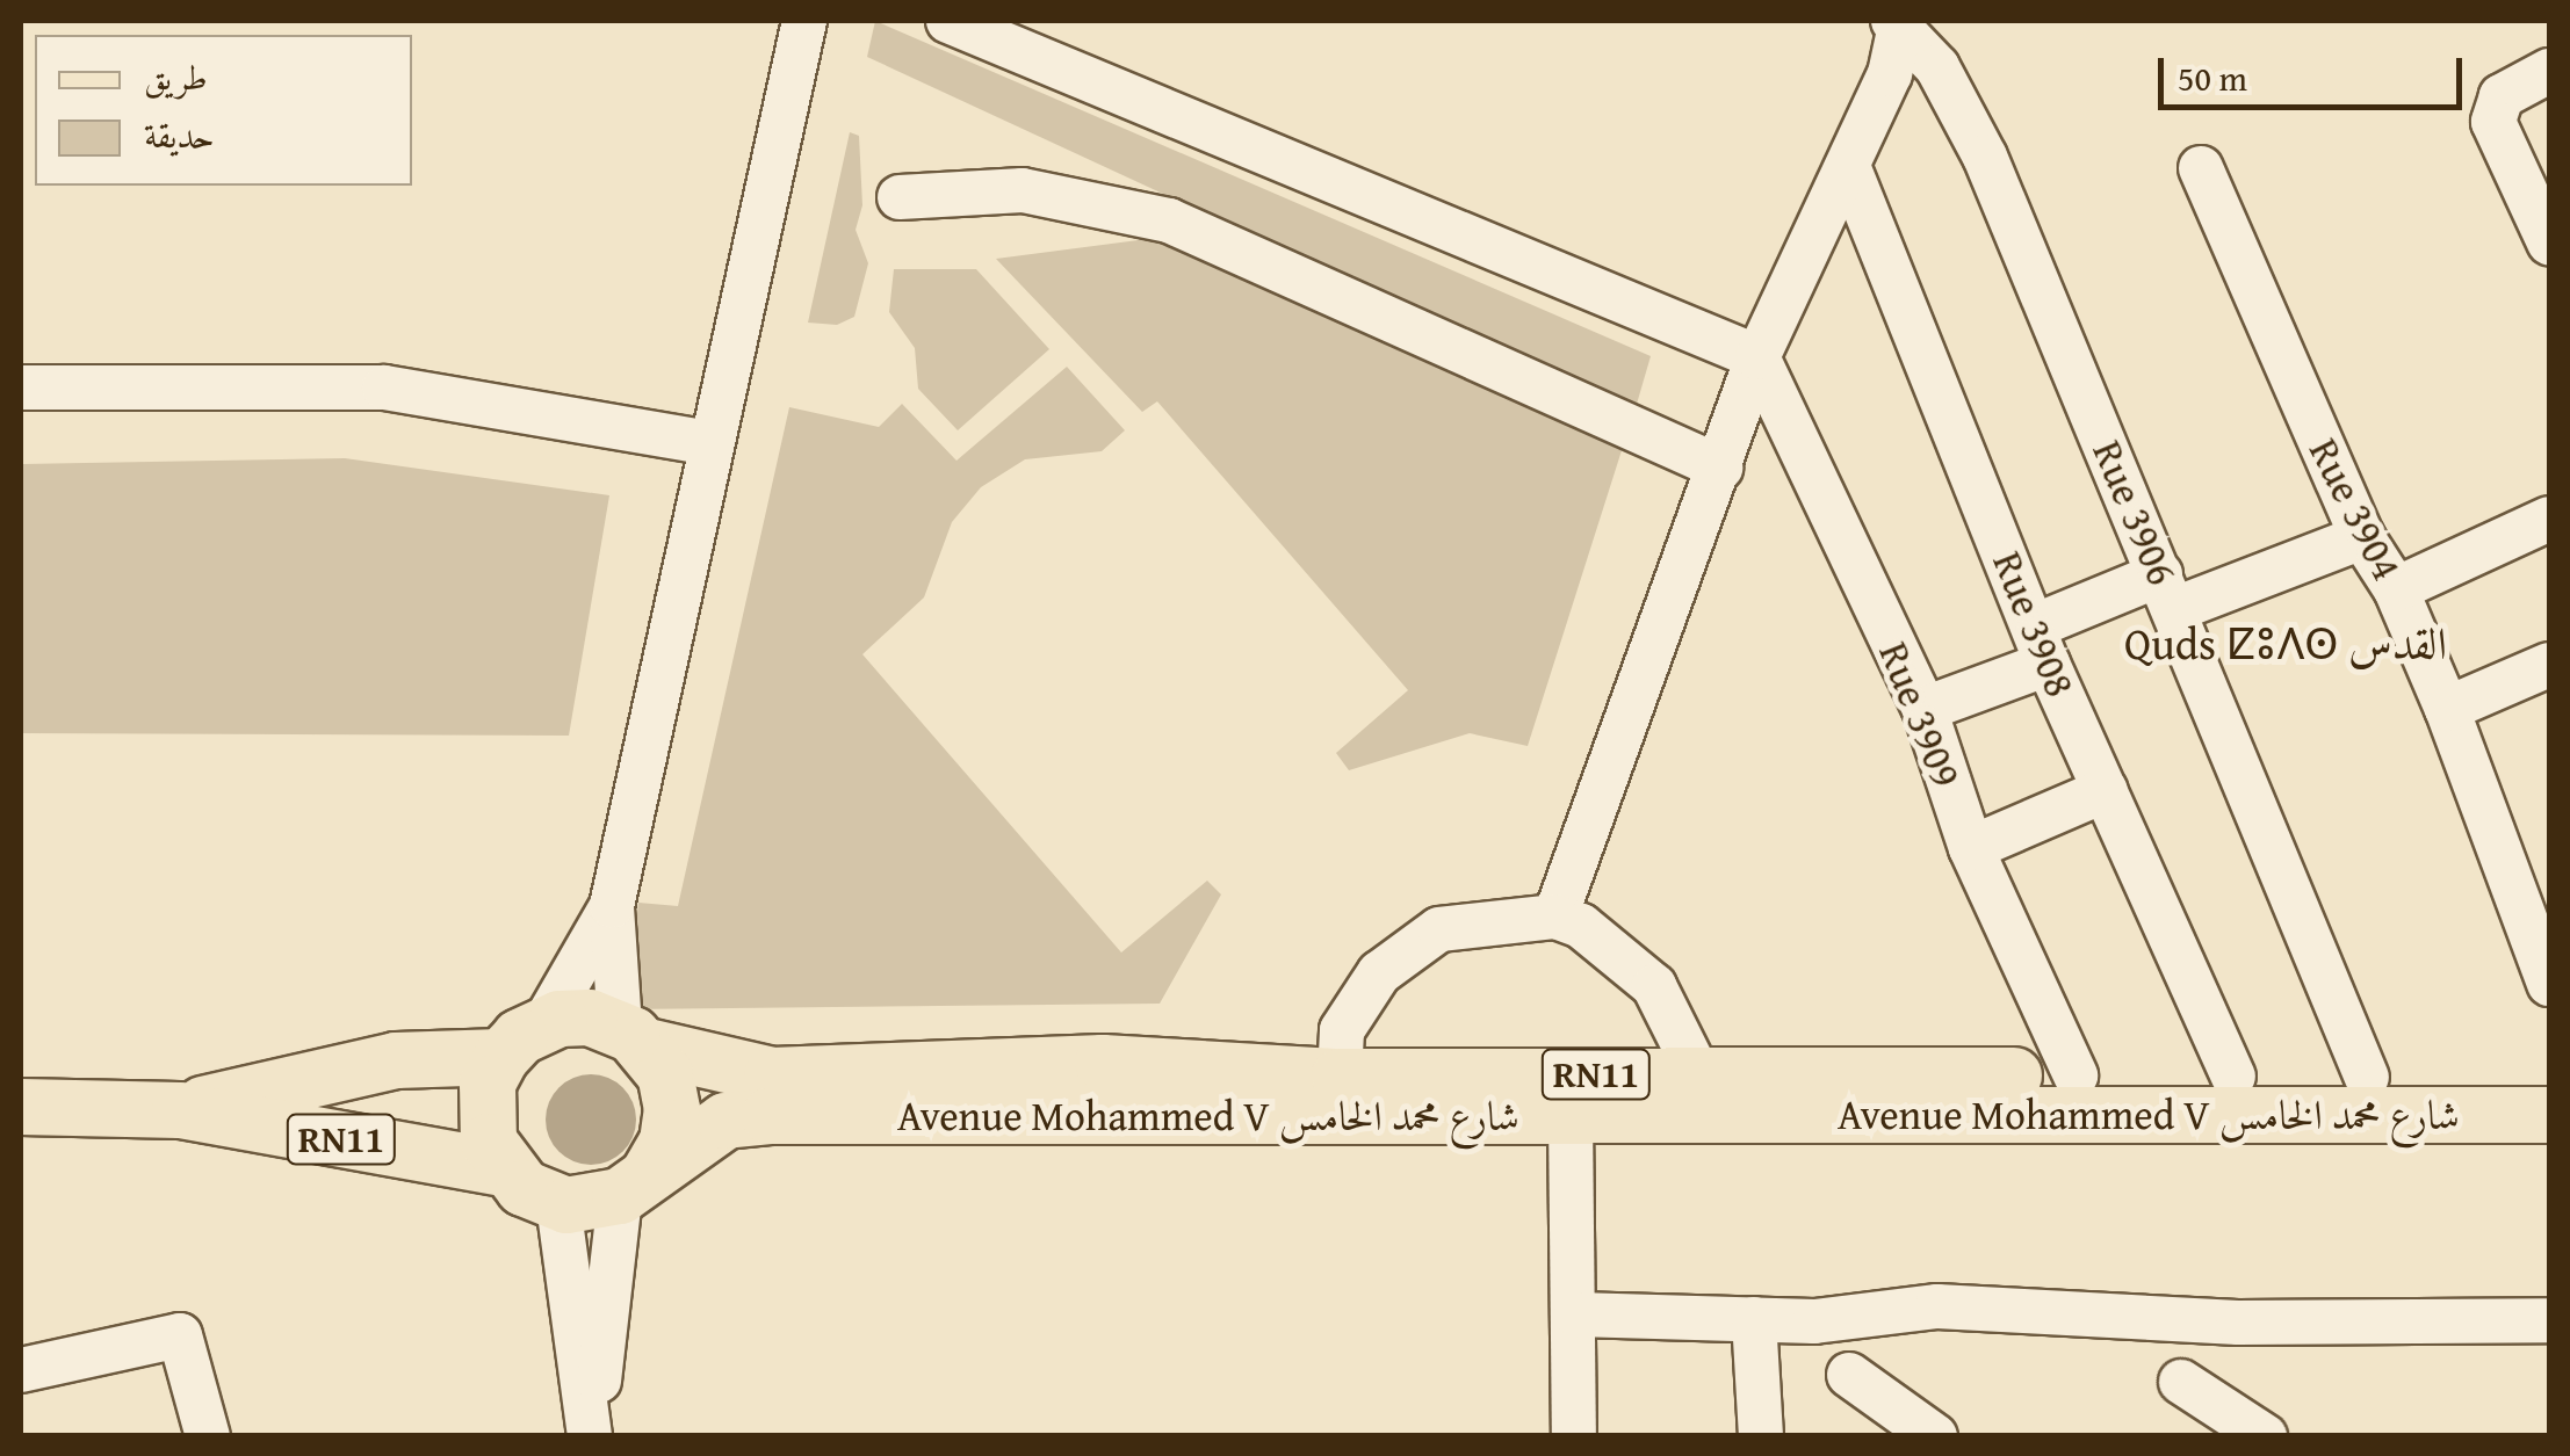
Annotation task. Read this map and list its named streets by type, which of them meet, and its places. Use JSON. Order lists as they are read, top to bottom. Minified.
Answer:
{"streets":{"main road":["RN11","Avenue Mohammed V شارع محمد الخامس"],"street":["Rue 3904","Rue 3906","Rue 3908","Rue 3909"]},"crossings":[["Rue 3906","Avenue Mohammed V شارع محمد الخامس"],["Rue 3908","Avenue Mohammed V شارع محمد الخامس"],["Rue 3909","Avenue Mohammed V شارع محمد الخامس"],["RN11","Avenue Mohammed V شارع محمد الخامس"]],"districts":["Quds ⵇⵓⴷⵙ القدس"],"legend":["طريق","حديقة"],"scale_bar":"50 m"}
